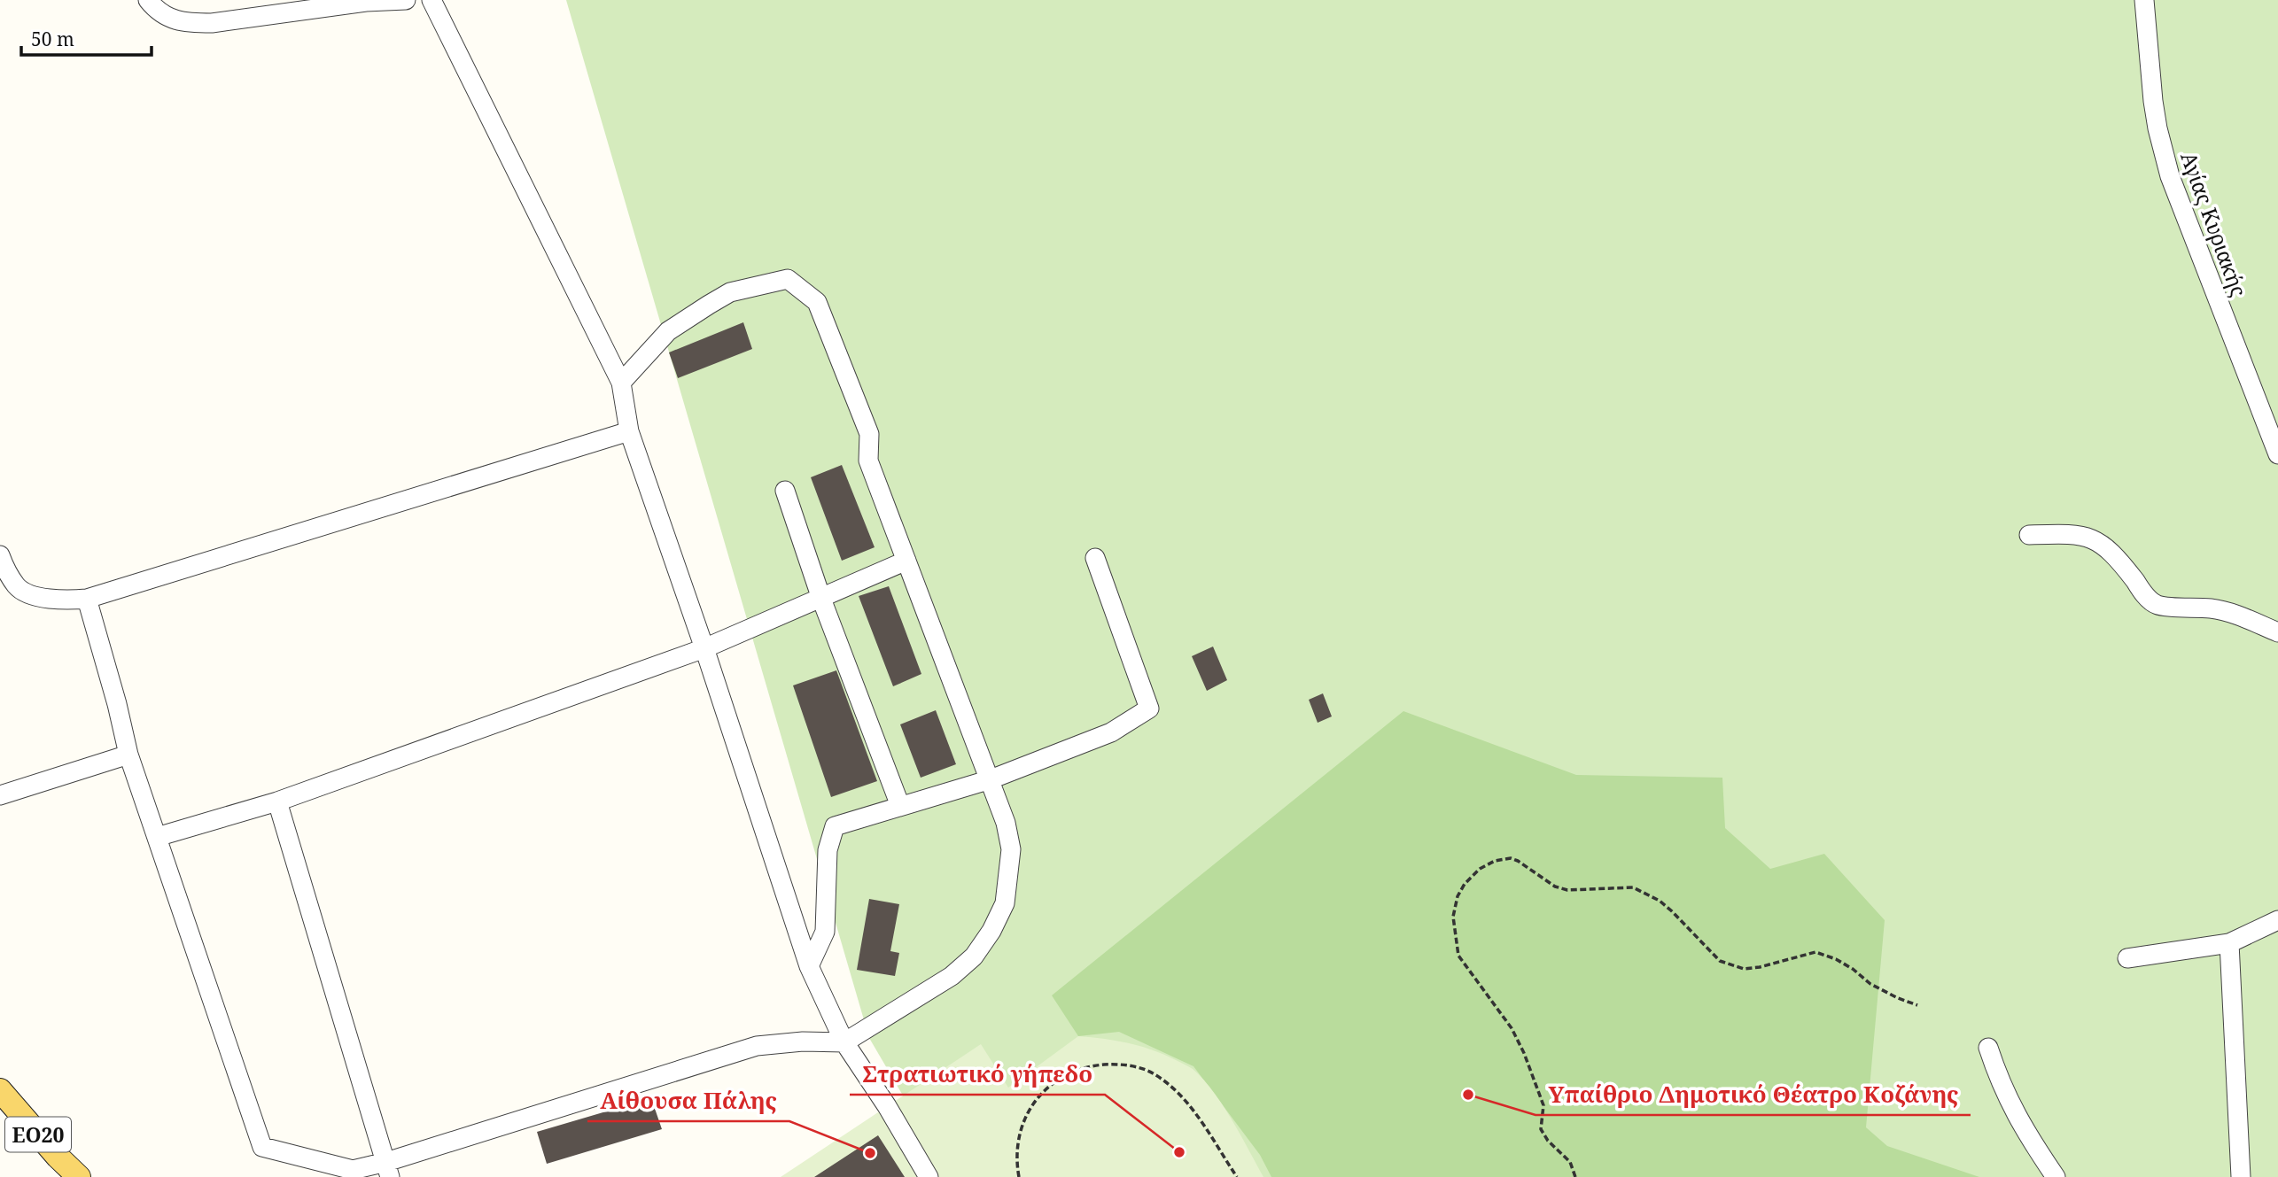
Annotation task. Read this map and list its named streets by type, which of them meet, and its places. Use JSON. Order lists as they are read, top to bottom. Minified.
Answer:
{"streets":{"main road":["ΕΟ20"],"street":["Αγίας Κυριακής"]},"places":["Υπαίθριο Δημοτικό Θέατρο Κοζάνης","Στρατιωτικό γήπεδο","Αίθουσα Πάλης"],"scale_bar":"50 m"}
